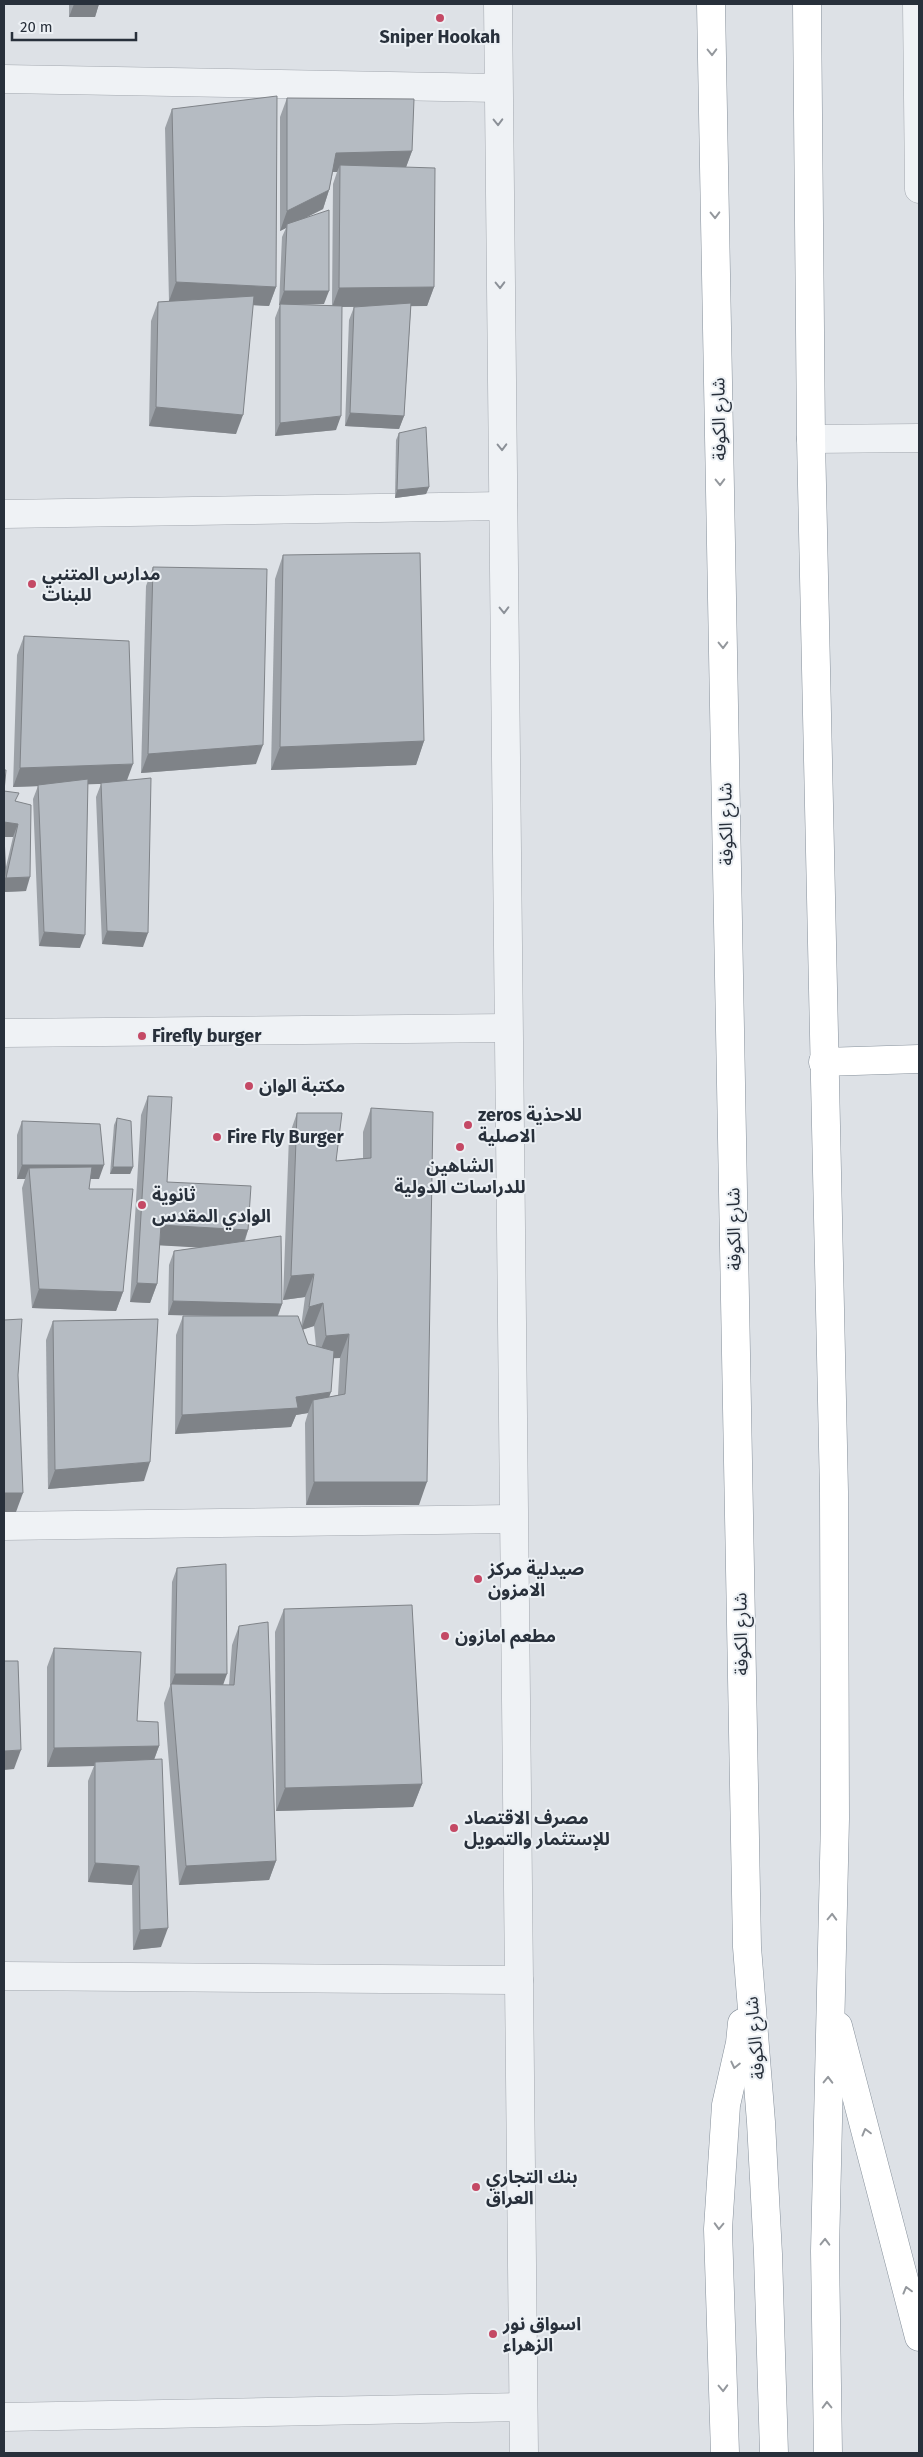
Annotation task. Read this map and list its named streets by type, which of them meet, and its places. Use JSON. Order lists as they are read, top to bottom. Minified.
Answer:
{"streets":{"highway":["شارع الكوفة"]},"places":["Sniper Hookah","مدارس المتنبي للبنات","Firefly burger","مكتبة الوان","zeros للاحذية الاصلية","Fire Fly Burger","الشاهين للدراسات الدولية","ثانوية الوادي المقدس","صيدلية مركز الامزون","مطعم امازون","مصرف الاقتصاد للإستثمار والتمويل","بنك التجاري العراق","اسواق نور الزهراء"],"scale_bar":"20 m"}
